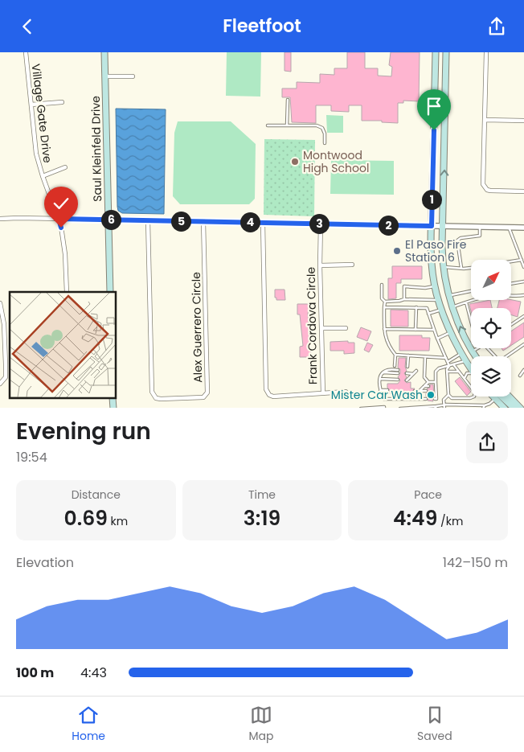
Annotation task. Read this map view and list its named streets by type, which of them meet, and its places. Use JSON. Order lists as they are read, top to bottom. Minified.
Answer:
{"streets":{"main road":["Saul Kleinfeld Drive"],"street":["Village Gate Drive","Frank Cordova Circle","Alex Guerrero Circle"]},"places":["Montwood High School","El Paso Fire Station 6","Mister Car Wash"],"north":"top right","page":{"header":"Fleetfoot","pins":["1","6","5","4","3","2"],"heading":["Evening run","19:54"],"stats":[["Distance","0.69 km"],["Time","3:19"],["Pace","4:49 /km"]],"chart":["Elevation","142–150 m"],"list":[{"name":"100 m","note":"4:43"}],"tabs":["Home","Map","Saved"]}}
